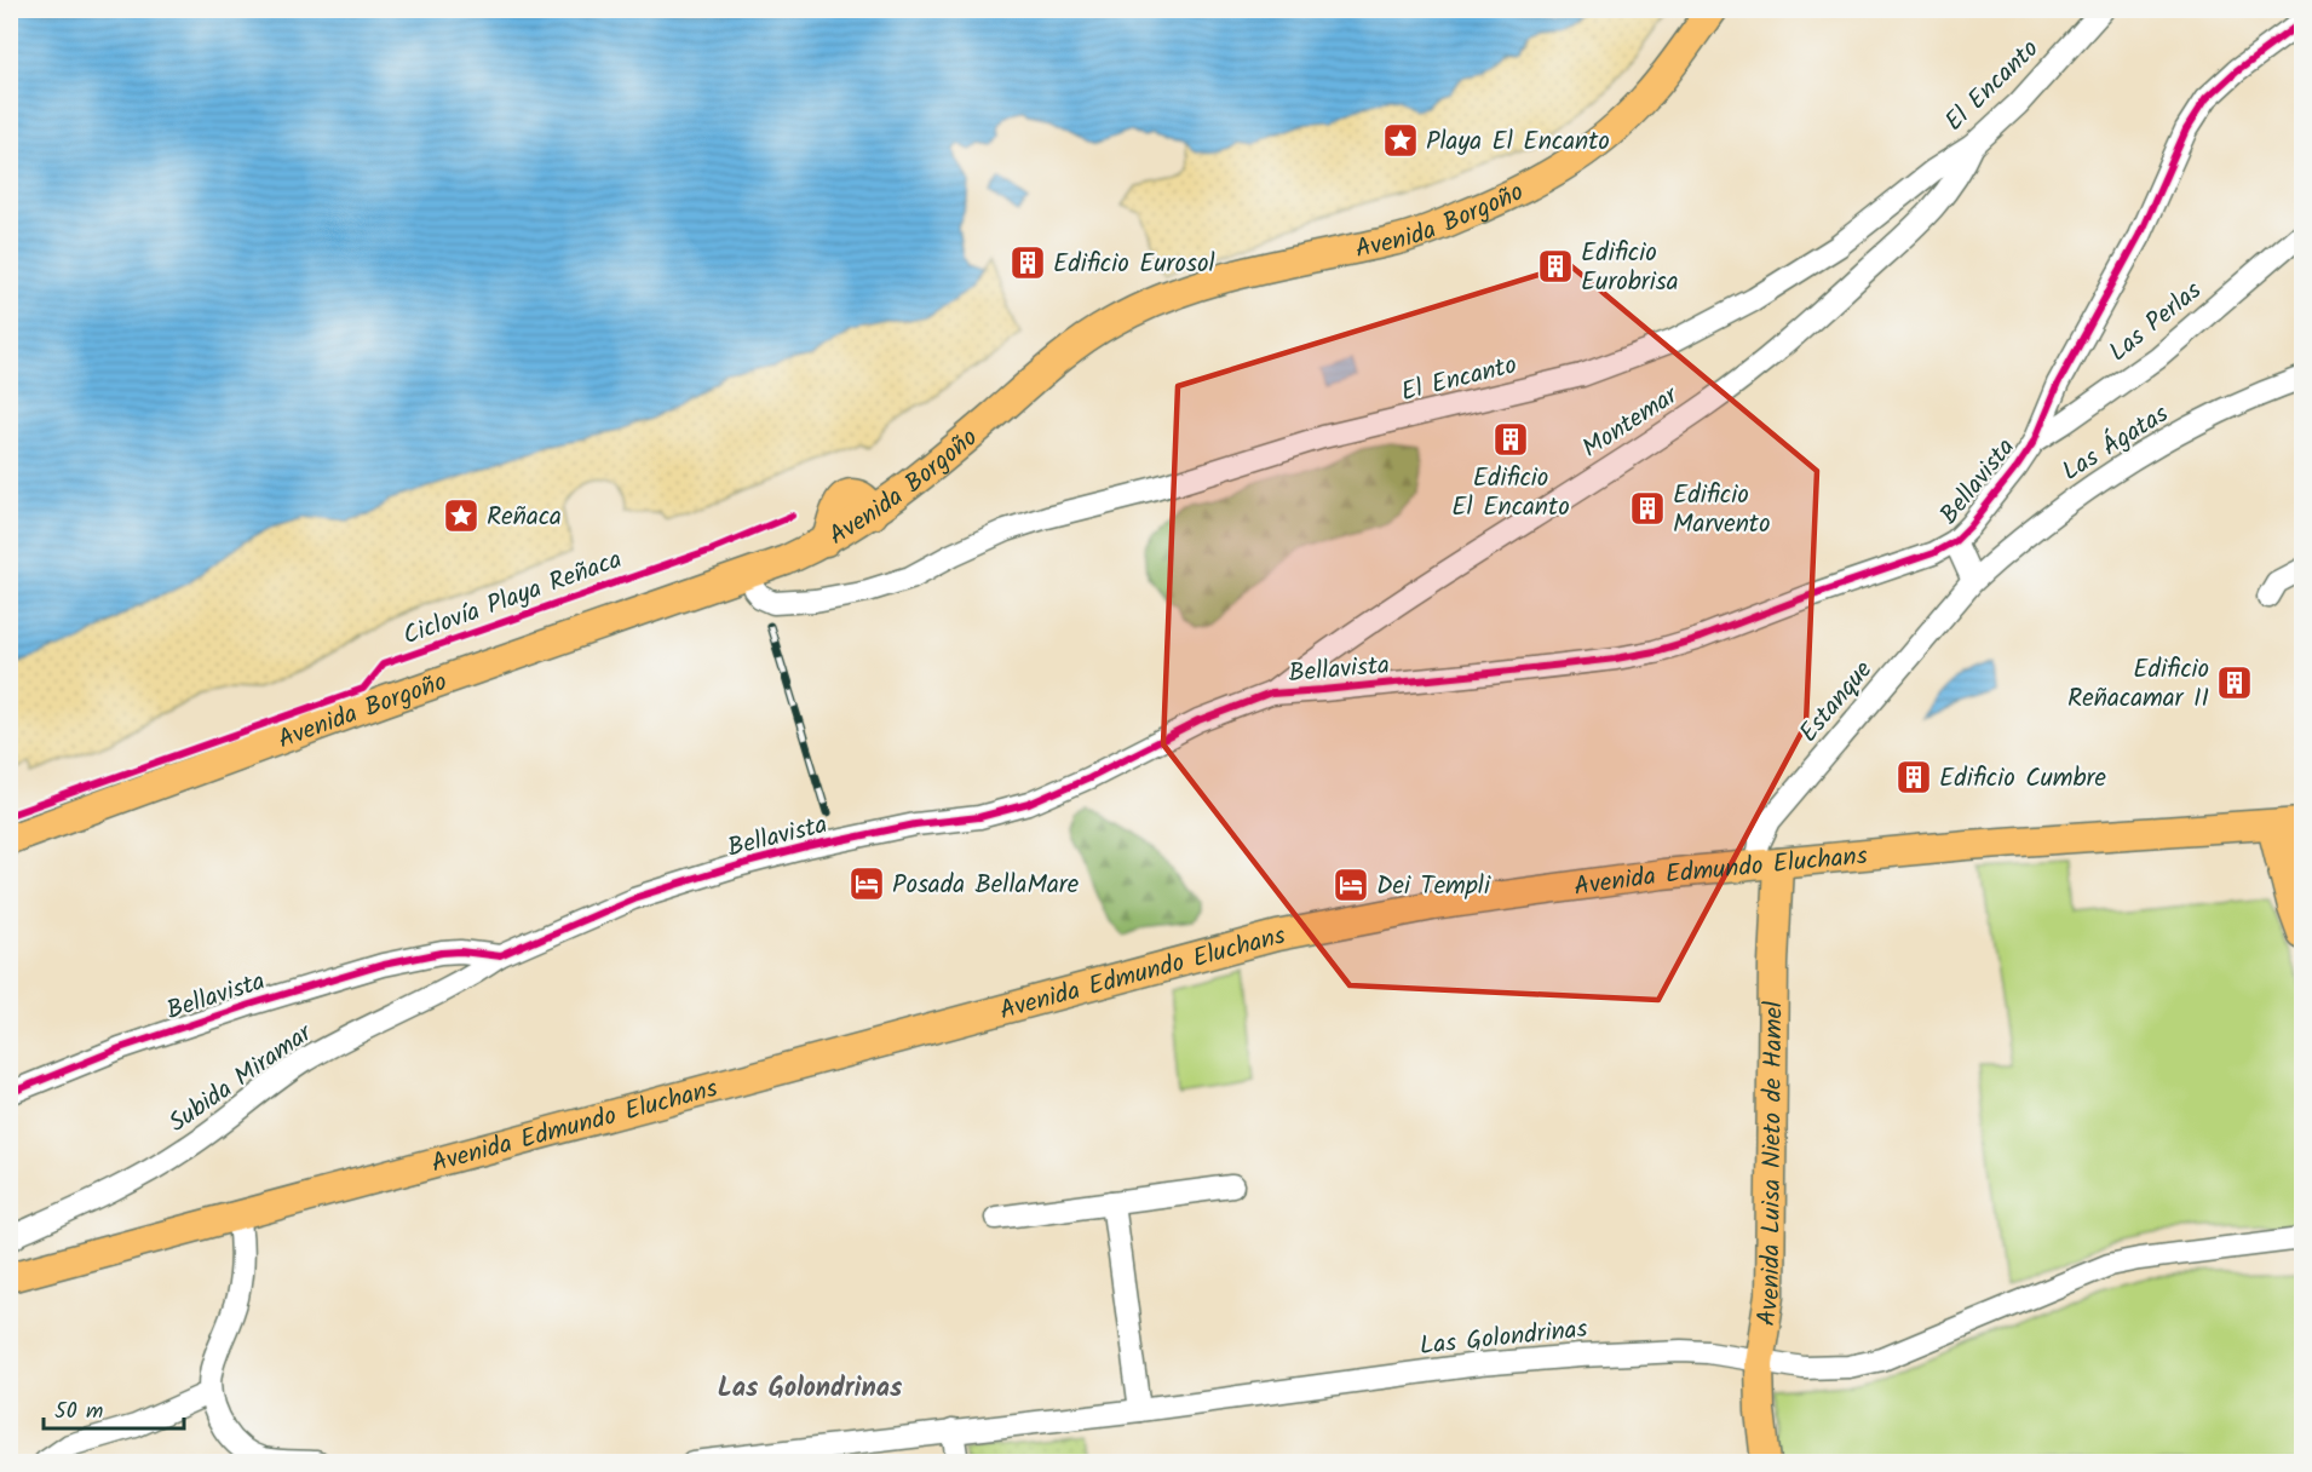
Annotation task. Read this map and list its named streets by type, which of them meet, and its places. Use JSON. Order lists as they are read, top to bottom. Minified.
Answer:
{"streets":{"main road":["Avenida Borgoño","Avenida Edmundo Eluchans","Avenida Luisa Nieto de Hamel"],"street":["El Encanto","Las Perlas","Montemar","Las Ágatas","Bellavista","Estanque","Subida Miramar","Las Golondrinas"],"cycle path":["Ciclovía Playa Reñaca"]},"crossings":[["El Encanto","Avenida Borgoño"],["El Encanto","Montemar"],["Las Perlas","Bellavista"],["Montemar","Bellavista"],["Las Ágatas","Bellavista"],["Las Ágatas","Estanque"],["Bellavista","Estanque"],["Bellavista","Subida Miramar"],["Estanque","Avenida Edmundo Eluchans"],["Estanque","Avenida Luisa Nieto de Hamel"],["Avenida Edmundo Eluchans","Avenida Luisa Nieto de Hamel"],["Avenida Luisa Nieto de Hamel","Las Golondrinas"]],"districts":["Las Golondrinas"],"places":{"place":["Playa El Encanto","Reñaca"],"building":["Edificio Eurosol","Edificio Eurobrisa","Edificio El Encanto","Edificio Marvento","Edificio Reñacamar II","Edificio Cumbre"],"hotel":["Posada BellaMare","Dei Templi"]},"scale_bar":"50 m"}
